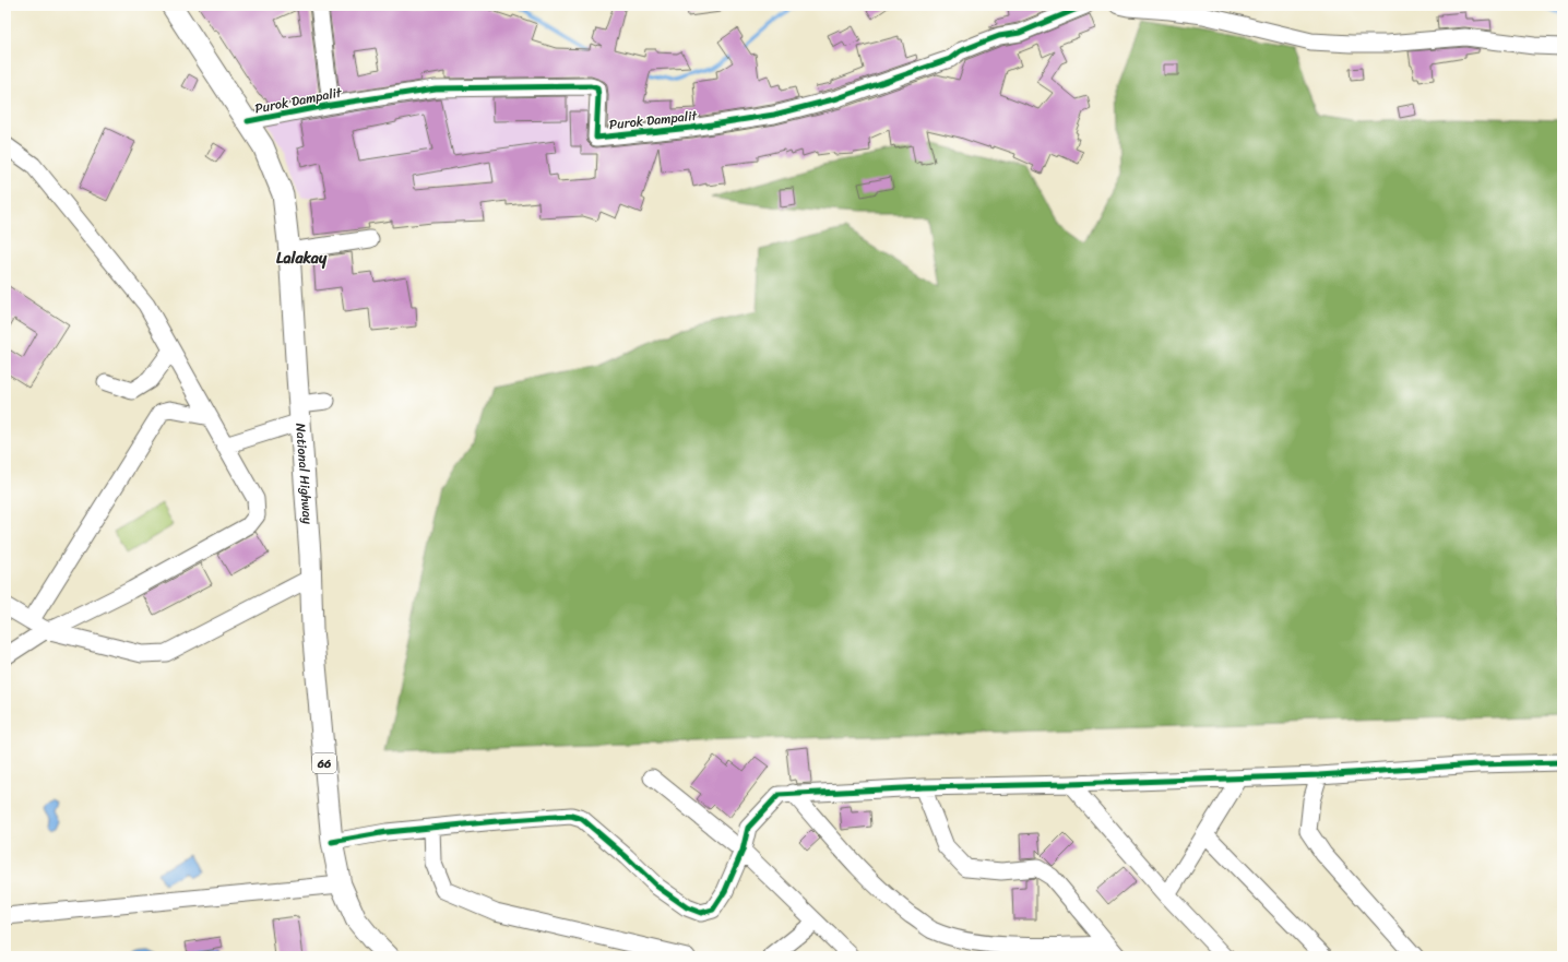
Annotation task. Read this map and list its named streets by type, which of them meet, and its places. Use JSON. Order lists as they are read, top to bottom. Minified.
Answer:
{"streets":{"main road":["National Highway","66"],"street":["Purok Dampalit"]},"crossings":[["Purok Dampalit","National Highway"]],"districts":["Lalakay"]}
